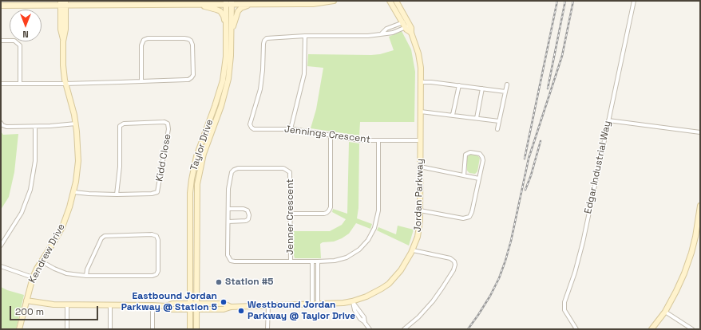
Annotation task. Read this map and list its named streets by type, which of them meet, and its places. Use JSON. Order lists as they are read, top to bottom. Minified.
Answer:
{"streets":{"street":["Jennings Crescent","Taylor Drive","Kidd Close","Edgar Industrial Way","Jordan Parkway","Jenner Crescent","Kendrew Drive"]},"crossings":[["Jennings Crescent","Jordan Parkway"],["Jennings Crescent","Jenner Crescent"],["Taylor Drive","Jordan Parkway"],["Kidd Close","Kendrew Drive"]],"places":["Station #5","Eastbound Jordan Parkway @ Station 5","Westbound Jordan Parkway @ Taylor Drive"],"scale_bar":"200 m","north":"bottom"}
